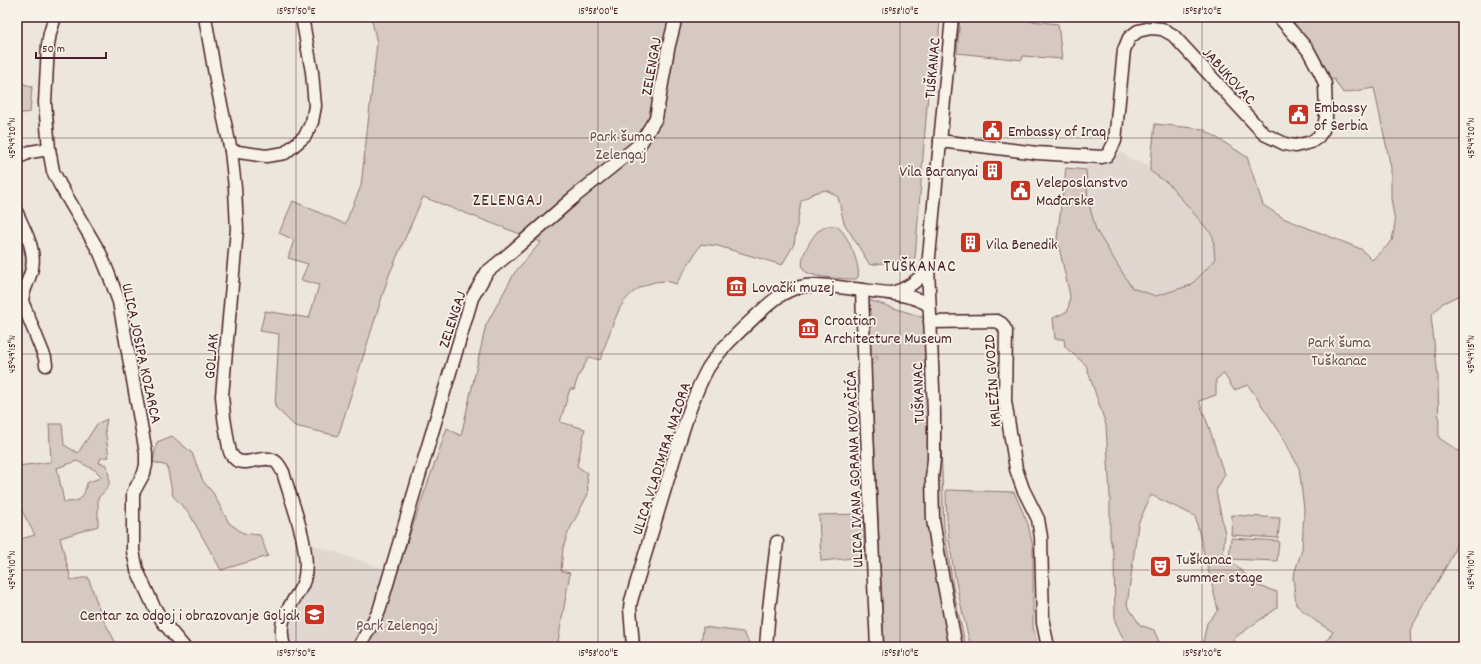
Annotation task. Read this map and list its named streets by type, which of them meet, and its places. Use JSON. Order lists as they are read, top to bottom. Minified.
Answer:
{"streets":{"street":["ZELENGAJ","TUŠKANAC","JABUKOVAC","ULICA JOSIPA KOZARCA","GOLJAK","KRLEŽIN GVOZD","ULICA VLADIMIRA NAZORA","ULICA IVANA GORANA KOVAČIĆA"]},"crossings":[["TUŠKANAC","JABUKOVAC"],["TUŠKANAC","KRLEŽIN GVOZD"],["TUŠKANAC","ULICA VLADIMIRA NAZORA"],["ULICA VLADIMIRA NAZORA","ULICA IVANA GORANA KOVAČIĆA"]],"districts":["ZELENGAJ","TUŠKANAC"],"parks":["Park šuma Zelengaj","Park šuma Tuškanac","Park Zelengaj"],"places":{"public building":["Embassy of Serbia","Embassy of Iraq","Veleposlanstvo Mađarske"],"building":["Vila Baranyai","Vila Benedik"],"museum":["Lovački muzej","Croatian Architecture Museum"],"theatre":["Tuškanac summer stage"],"school or university":["Centar za odgoj i obrazovanje Goljak"]},"scale_bar":"50 m","coordinates":["15°57'50\"E","15°58'00\"E","15°58'10\"E","15°58'20\"E","45°49'20\"N","45°49'15\"N","45°49'10\"N"]}
